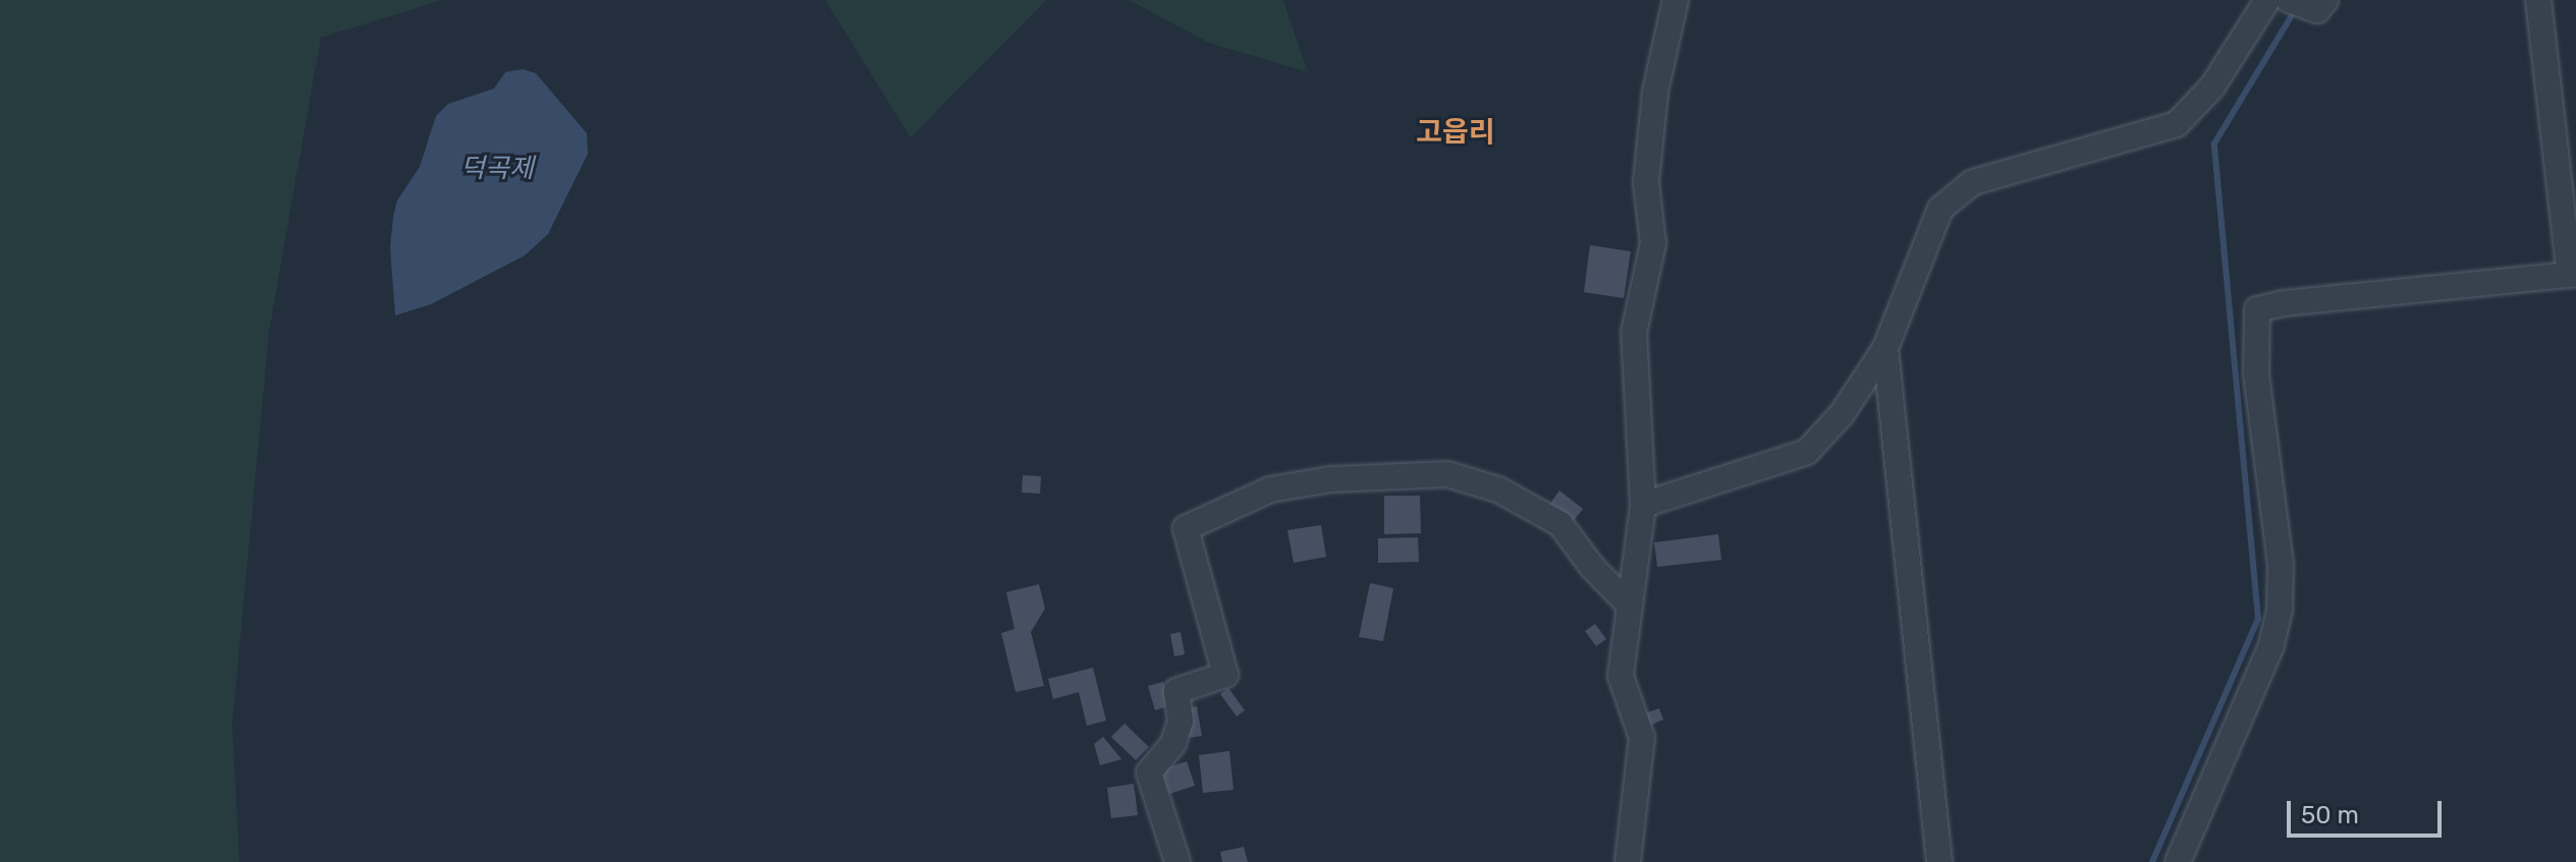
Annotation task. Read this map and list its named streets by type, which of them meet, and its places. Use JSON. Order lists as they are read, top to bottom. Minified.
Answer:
{"districts":["고읍리"],"water":["덕곡제"],"scale_bar":"50 m"}
